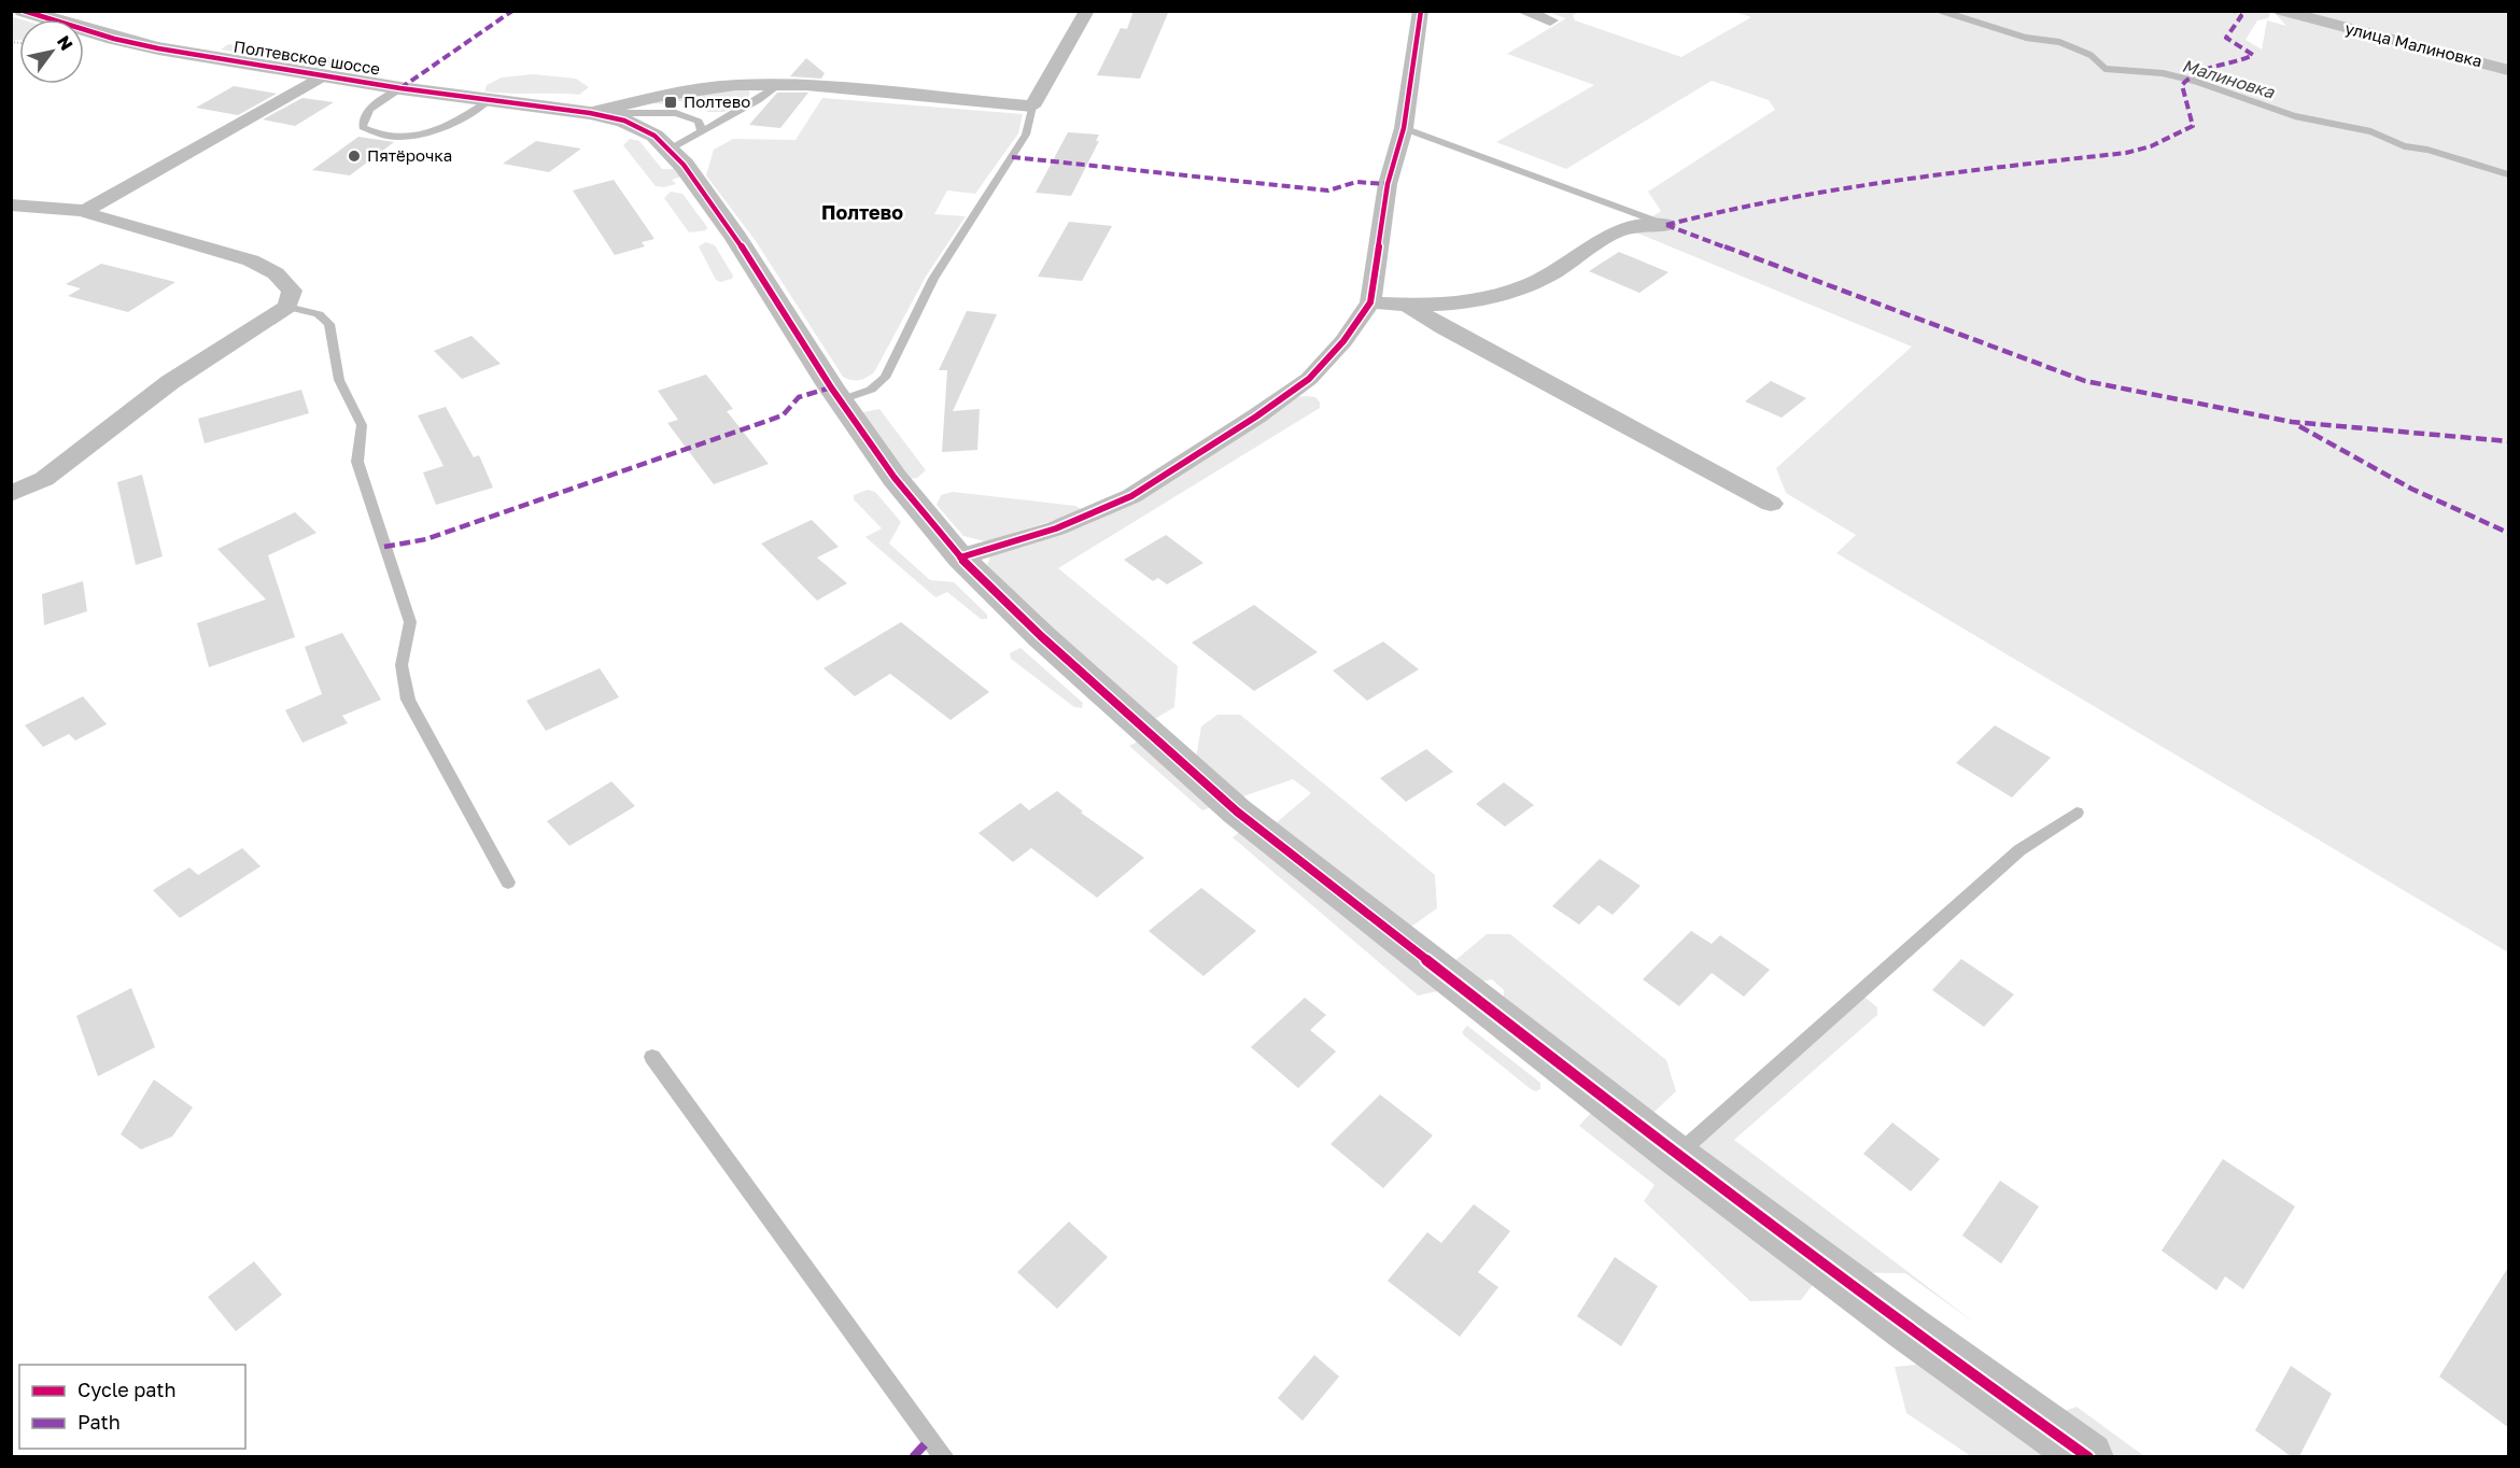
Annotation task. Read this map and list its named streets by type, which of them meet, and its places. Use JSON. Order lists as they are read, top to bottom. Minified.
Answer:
{"streets":{"street":["улица Малиновка","Полтевское шоссе"]},"districts":["Полтево"],"water":["Малиновка"],"places":{"transit":["Полтево"],"other":["Пятёрочка"]},"legend":["Cycle path","Path"],"north":"top right"}
